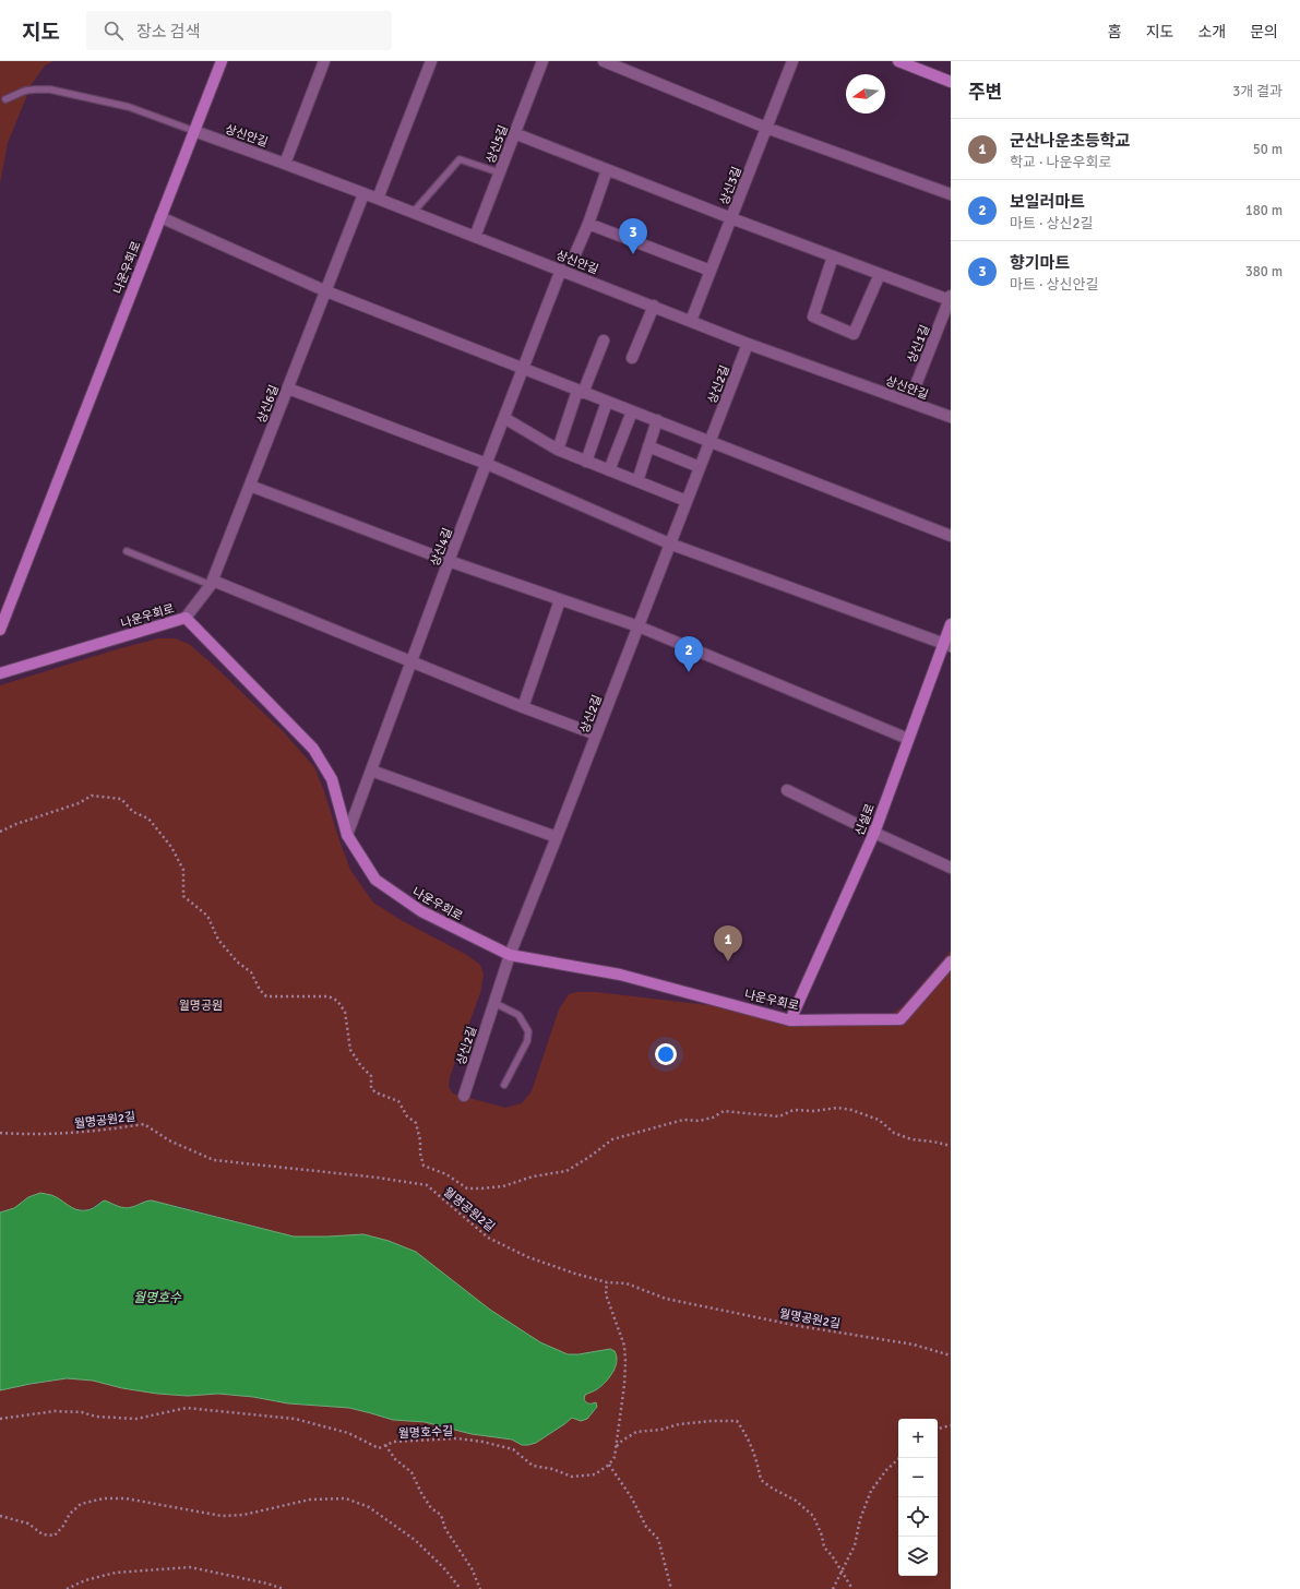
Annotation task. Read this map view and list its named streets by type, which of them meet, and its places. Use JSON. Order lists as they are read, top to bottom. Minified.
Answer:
{"streets":{"street":["상신안길","상신5길","상신3길","나운우회로","상신1길","상신2길","상신6길","상신4길","신설로"],"path":["월명공원2길","월명호수길"]},"crossings":[["상신안길","상신5길"],["상신안길","상신3길"],["상신안길","나운우회로"],["상신안길","상신1길"],["상신안길","상신2길"],["상신안길","상신6길"],["상신안길","상신4길"],["나운우회로","상신2길"],["나운우회로","상신6길"],["나운우회로","상신4길"],["나운우회로","신설로"]],"water":["월명호수"],"parks":["월명공원"],"north":"left","page":{"header":"지도","search":"장소 검색","nav":["홈","지도","소개","문의"],"heading":["주변","3개 결과"],"list":[{"mark":"1","name":"군산나운초등학교","note":"학교 · 나운우회로","value":"50 m"},{"mark":"2","name":"보일러마트","note":"마트 · 상신2길","value":"180 m"},{"mark":"3","name":"향기마트","note":"마트 · 상신안길","value":"380 m"}],"pins":["3","2","1"],"map_buttons":["+","−"]}}
